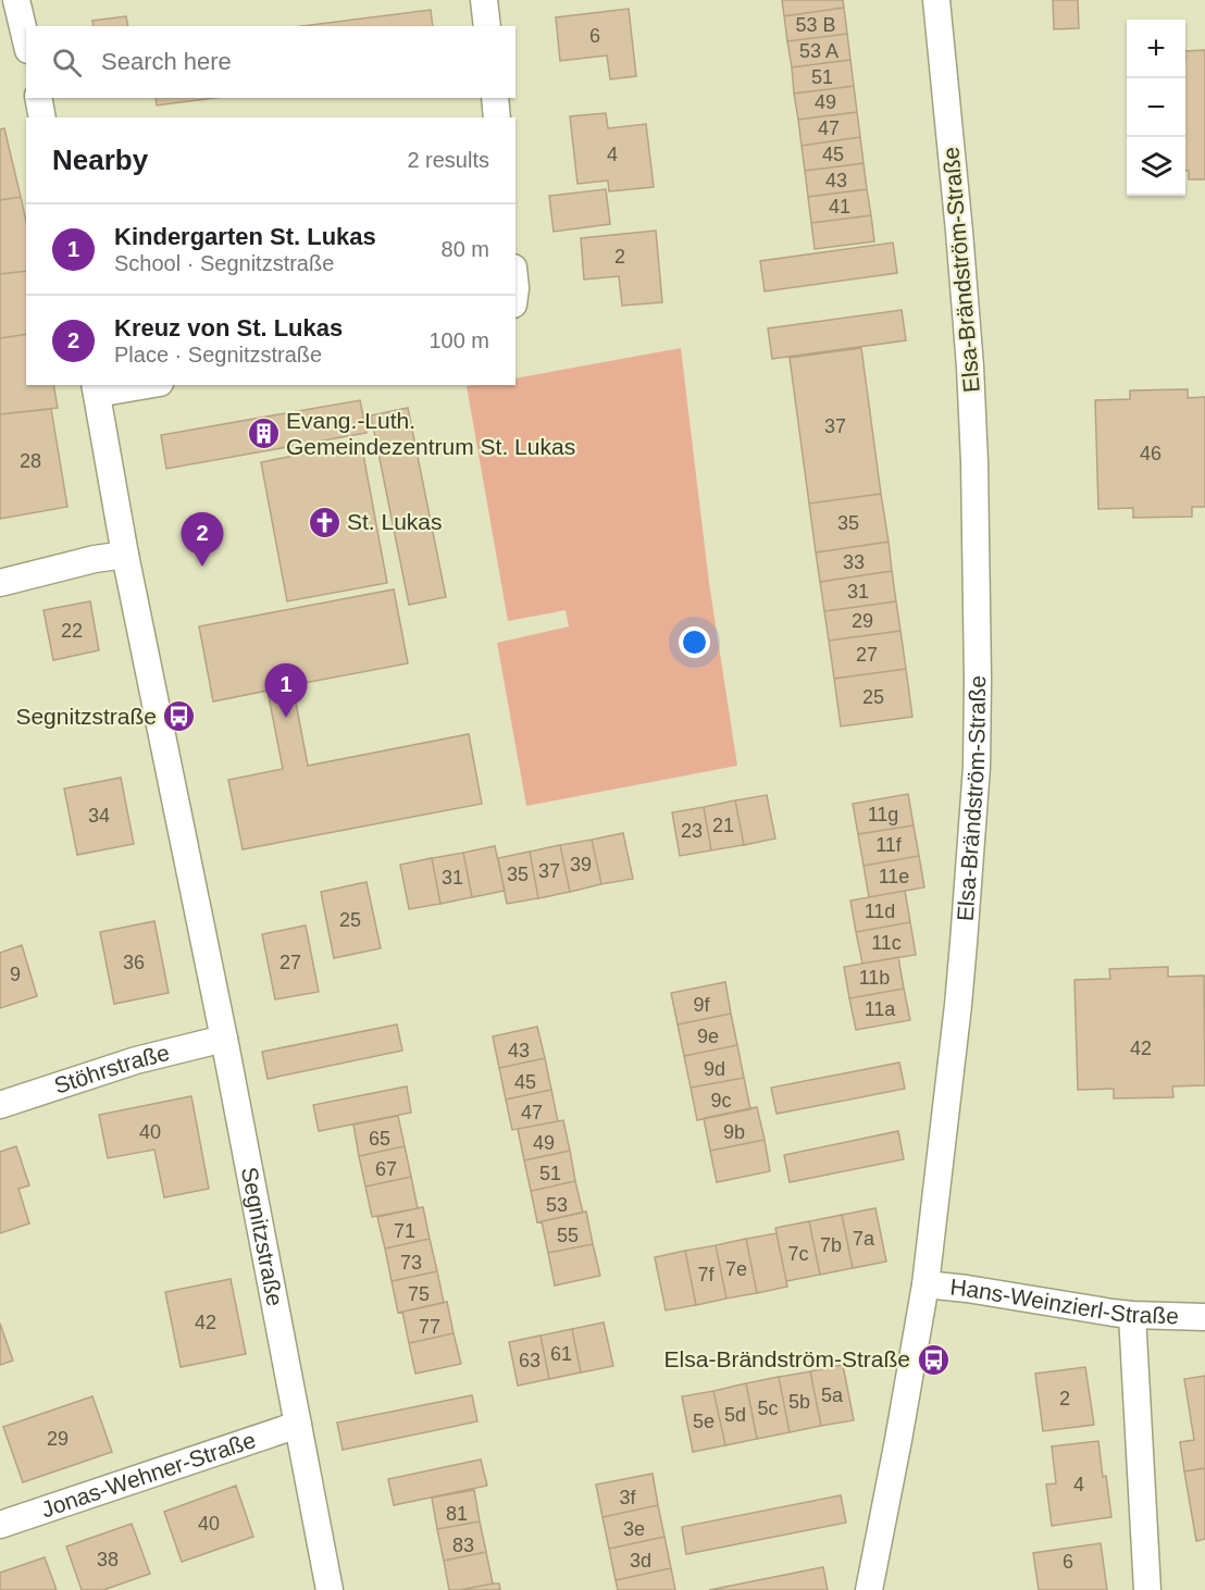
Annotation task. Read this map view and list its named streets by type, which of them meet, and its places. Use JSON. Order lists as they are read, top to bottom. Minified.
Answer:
{"streets":{"street":["Elsa-Brändström-Straße","Stöhrstraße","Segnitzstraße","Hans-Weinzierl-Straße","Jonas-Wehner-Straße"]},"crossings":[["Elsa-Brändström-Straße","Hans-Weinzierl-Straße"],["Stöhrstraße","Segnitzstraße"],["Segnitzstraße","Jonas-Wehner-Straße"]],"places":{"building":["Evang.-Luth. Gemeindezentrum St. Lukas"],"church":["St. Lukas"],"bus stop":["Segnitzstraße","Elsa-Brändström-Straße"]},"house_numbers":["53 B","6","53 A","51","49","47","4","45","43","41","2","37","46","28","35","33","31","29","22","27","25","11g","34","21","23","11f","39","37","35","11e","31","11d","25","11c","36","27","9","11b","9f","11a","9e","42","43","9d","45","9c","47","40","9b","65","49","67","51","53","71","55","7a","7b","7c","73","7e","7f","75","42","77","61","63","5a","2","5b","5c","5d","5e","29","4","3f","81","40","3e","83","38","3d","6"],"page":{"map_buttons":["+","−"],"search":"Search here","heading":["Nearby","2 results"],"list":[{"mark":"1","name":"Kindergarten St. Lukas","note":"School · Segnitzstraße","value":"80 m"},{"mark":"2","name":"Kreuz von St. Lukas","note":"Place · Segnitzstraße","value":"100 m"}],"pins":["2","1"]}}
